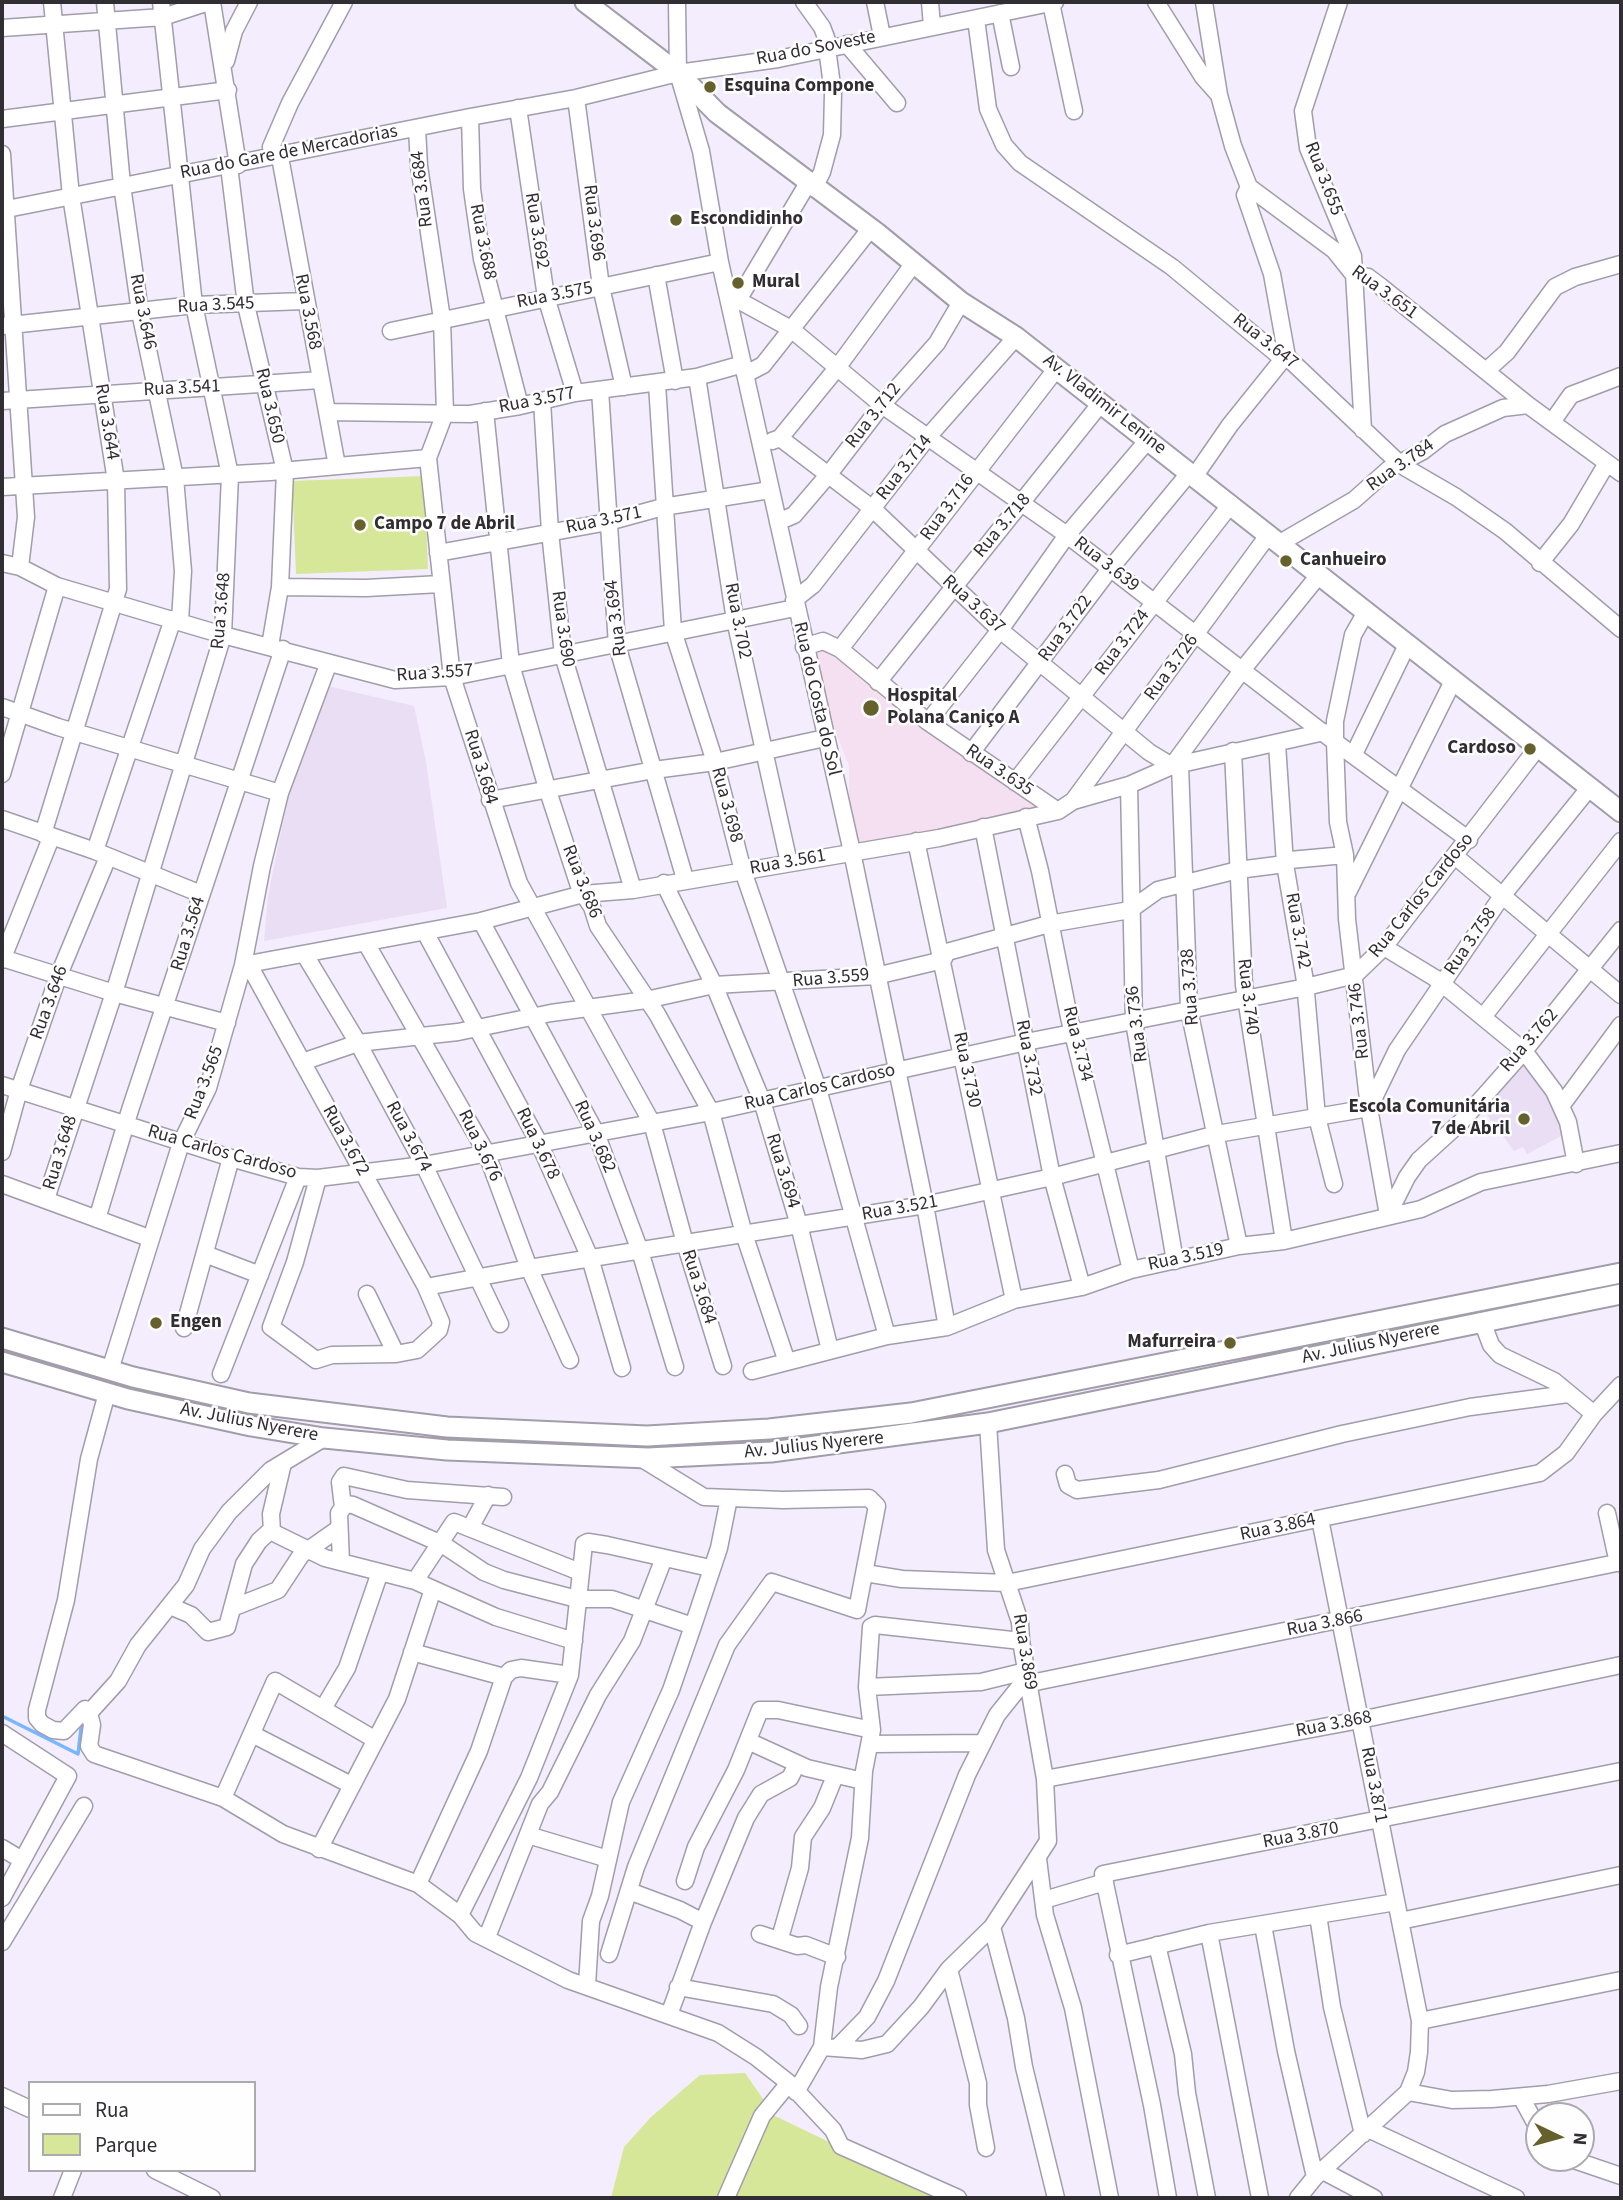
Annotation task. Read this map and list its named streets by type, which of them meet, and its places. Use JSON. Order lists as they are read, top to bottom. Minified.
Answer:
{"streets":{"main road":["Av. Vladimir Lenine","Av. Julius Nyerere"],"street":["Rua do Soveste","Rua do Gare de Mercadorias","Rua 3.655","Rua 3.684","Rua 3.696","Rua 3.692","Rua 3.688","Rua 3.651","Rua 3.575","Rua 3.545","Rua 3.646","Rua 3.568","Rua 3.647","Rua 3.541","Rua 3.577","Rua 3.650","Rua 3.712","Rua 3.644","Rua 3.784","Rua 3.714","Rua 3.716","Rua 3.571","Rua 3.718","Rua 3.639","Rua 3.637","Rua 3.648","Rua 3.694","Rua 3.702","Rua 3.690","Rua 3.722","Rua 3.724","Rua 3.726","Rua 3.557","Rua do Costa do Sol","Rua 3.635","Rua 3.698","Rua 3.561","Rua 3.686","Rua Carlos Cardoso","Rua 3.742","Rua 3.564","Rua 3.758","Rua 3.559","Rua 3.738","Rua 3.740","Rua 3.746","Rua 3.736","Rua 3.762","Rua 3.734","Rua 3.732","Rua 3.730","Rua 3.565","Rua 3.674","Rua 3.682","Rua 3.672","Rua 3.678","Rua 3.676","Rua 3.521","Rua 3.519","Rua 3.864","Rua 3.866","Rua 3.869","Rua 3.868","Rua 3.871","Rua 3.870"]},"crossings":[["Rua do Soveste","Rua do Gare de Mercadorias"],["Rua do Soveste","Rua 3.696"],["Rua do Soveste","Rua 3.647"],["Rua do Soveste","Av. Vladimir Lenine"],["Rua do Soveste","Rua do Costa do Sol"],["Rua do Gare de Mercadorias","Rua 3.684"],["Rua do Gare de Mercadorias","Rua 3.696"],["Rua do Gare de Mercadorias","Rua 3.692"],["Rua do Gare de Mercadorias","Rua 3.688"],["Rua do Gare de Mercadorias","Rua 3.646"],["Rua do Gare de Mercadorias","Rua 3.568"],["Rua do Gare de Mercadorias","Rua 3.650"],["Rua do Gare de Mercadorias","Rua 3.644"],["Rua do Gare de Mercadorias","Rua 3.648"],["Rua 3.655","Rua 3.651"],["Rua 3.655","Rua 3.647"],["Rua 3.684","Rua 3.575"],["Rua 3.684","Rua 3.577"],["Rua 3.684","Rua 3.571"],["Rua 3.684","Rua 3.557"],["Rua 3.684","Rua 3.561"],["Rua 3.684","Rua Carlos Cardoso"],["Rua 3.684","Rua 3.559"],["Rua 3.684","Rua 3.521"],["Rua 3.696","Rua 3.575"],["Rua 3.696","Rua 3.577"],["Rua 3.692","Rua 3.575"],["Rua 3.692","Rua 3.577"],["Rua 3.688","Rua 3.575"],["Rua 3.688","Rua 3.577"],["Rua 3.651","Rua 3.784"],["Rua 3.575","Rua do Costa do Sol"],["Rua 3.545","Rua 3.646"],["Rua 3.545","Rua 3.568"],["Rua 3.545","Rua 3.650"],["Rua 3.545","Rua 3.644"],["Rua 3.545","Rua 3.648"],["Rua 3.646","Rua 3.541"],["Rua 3.646","Rua 3.557"],["Rua 3.646","Rua Carlos Cardoso"],["Rua 3.568","Rua 3.541"],["Rua 3.568","Rua 3.577"],["Rua 3.647","Rua 3.784"],["Rua 3.647","Rua 3.722"],["Rua 3.541","Rua 3.650"],["Rua 3.541","Rua 3.644"],["Rua 3.541","Rua 3.648"],["Rua 3.577","Rua 3.694"],["Rua 3.577","Rua 3.702"],["Rua 3.577","Rua 3.690"],["Rua 3.577","Rua do Costa do Sol"],["Rua 3.577","Rua 3.698"],["Rua 3.577","Rua 3.686"],["Av. Vladimir Lenine","Rua 3.712"],["Av. Vladimir Lenine","Rua 3.784"],["Av. Vladimir Lenine","Rua 3.714"],["Av. Vladimir Lenine","Rua 3.716"],["Av. Vladimir Lenine","Rua 3.718"],["Av. Vladimir Lenine","Rua 3.722"],["Av. Vladimir Lenine","Rua 3.724"],["Av. Vladimir Lenine","Rua 3.726"],["Av. Vladimir Lenine","Rua do Costa do Sol"],["Av. Vladimir Lenine","Rua Carlos Cardoso"],["Av. Vladimir Lenine","Rua 3.758"],["Av. Vladimir Lenine","Rua 3.746"],["Rua 3.650","Rua 3.557"],["Rua 3.650","Rua 3.564"],["Rua 3.712","Rua 3.639"],["Rua 3.712","Rua 3.637"],["Rua 3.712","Rua do Costa do Sol"],["Rua 3.644","Rua 3.557"],["Rua 3.784","Rua 3.726"],["Rua 3.714","Rua 3.639"],["Rua 3.714","Rua 3.637"],["Rua 3.714","Rua 3.557"],["Rua 3.714","Rua do Costa do Sol"],["Rua 3.716","Rua 3.639"],["Rua 3.716","Rua 3.637"],["Rua 3.716","Rua 3.635"],["Rua 3.571","Rua 3.694"],["Rua 3.571","Rua 3.702"],["Rua 3.571","Rua 3.690"],["Rua 3.571","Rua do Costa do Sol"],["Rua 3.571","Rua 3.698"],["Rua 3.571","Rua 3.686"],["Rua 3.718","Rua 3.639"],["Rua 3.718","Rua 3.637"],["Rua 3.718","Rua 3.635"],["Rua 3.639","Rua 3.722"],["Rua 3.639","Rua 3.724"],["Rua 3.639","Rua 3.726"],["Rua 3.639","Rua do Costa do Sol"],["Rua 3.639","Rua 3.561"],["Rua 3.639","Rua Carlos Cardoso"],["Rua 3.639","Rua 3.746"],["Rua 3.637","Rua 3.722"],["Rua 3.637","Rua 3.724"],["Rua 3.637","Rua 3.726"],["Rua 3.637","Rua 3.561"],["Rua 3.637","Rua 3.738"],["Rua 3.648","Rua 3.557"],["Rua 3.648","Rua Carlos Cardoso"],["Rua 3.694","Rua 3.557"],["Rua 3.694","Rua 3.561"],["Rua 3.694","Rua Carlos Cardoso"],["Rua 3.694","Rua 3.559"],["Rua 3.694","Rua 3.521"],["Rua 3.694","Rua 3.519"],["Rua 3.702","Rua 3.557"],["Rua 3.702","Rua 3.561"],["Rua 3.690","Rua 3.557"],["Rua 3.690","Rua 3.561"],["Rua 3.722","Rua 3.635"],["Rua 3.724","Rua 3.635"],["Rua 3.726","Rua 3.561"],["Rua 3.557","Rua do Costa do Sol"],["Rua 3.557","Rua 3.698"],["Rua 3.557","Rua 3.686"],["Rua 3.557","Rua 3.564"],["Rua 3.557","Rua 3.565"],["Rua do Costa do Sol","Rua 3.561"],["Rua do Costa do Sol","Rua Carlos Cardoso"],["Rua do Costa do Sol","Rua 3.559"],["Rua do Costa do Sol","Rua 3.521"],["Rua do Costa do Sol","Rua 3.519"],["Rua 3.635","Rua 3.561"],["Rua 3.698","Rua 3.561"],["Rua 3.698","Rua Carlos Cardoso"],["Rua 3.698","Rua 3.559"],["Rua 3.698","Rua 3.521"],["Rua 3.698","Rua 3.519"],["Rua 3.561","Rua 3.686"],["Rua 3.561","Rua 3.742"],["Rua 3.561","Rua 3.738"],["Rua 3.561","Rua 3.740"],["Rua 3.561","Rua 3.746"],["Rua 3.561","Rua 3.736"],["Rua 3.561","Rua 3.734"],["Rua 3.561","Rua 3.732"],["Rua 3.561","Rua 3.730"],["Rua 3.561","Rua 3.565"],["Rua 3.561","Rua 3.674"],["Rua 3.561","Rua 3.682"],["Rua 3.561","Rua 3.672"],["Rua 3.561","Rua 3.678"],["Rua 3.561","Rua 3.676"],["Rua 3.686","Rua Carlos Cardoso"],["Rua 3.686","Rua 3.559"],["Rua 3.686","Rua 3.521"],["Rua 3.686","Rua 3.519"],["Rua Carlos Cardoso","Rua 3.742"],["Rua Carlos Cardoso","Rua 3.564"],["Rua Carlos Cardoso","Rua 3.738"],["Rua Carlos Cardoso","Rua 3.740"],["Rua Carlos Cardoso","Rua 3.746"],["Rua Carlos Cardoso","Rua 3.736"],["Rua Carlos Cardoso","Rua 3.734"],["Rua Carlos Cardoso","Rua 3.732"],["Rua Carlos Cardoso","Rua 3.730"],["Rua Carlos Cardoso","Rua 3.565"],["Rua Carlos Cardoso","Rua 3.674"],["Rua Carlos Cardoso","Rua 3.682"],["Rua Carlos Cardoso","Rua 3.672"],["Rua Carlos Cardoso","Rua 3.678"],["Rua Carlos Cardoso","Rua 3.676"],["Rua 3.742","Rua 3.559"],["Rua 3.742","Rua 3.521"],["Rua 3.758","Rua 3.746"],["Rua 3.758","Rua 3.521"],["Rua 3.559","Rua 3.738"],["Rua 3.559","Rua 3.740"],["Rua 3.559","Rua 3.746"],["Rua 3.559","Rua 3.736"],["Rua 3.559","Rua 3.734"],["Rua 3.559","Rua 3.732"],["Rua 3.559","Rua 3.730"],["Rua 3.559","Rua 3.674"],["Rua 3.559","Rua 3.682"],["Rua 3.559","Rua 3.672"],["Rua 3.559","Rua 3.678"],["Rua 3.559","Rua 3.676"],["Rua 3.738","Rua 3.521"],["Rua 3.738","Rua 3.519"],["Rua 3.740","Rua 3.521"],["Rua 3.740","Rua 3.519"],["Rua 3.746","Rua 3.762"],["Rua 3.746","Rua 3.521"],["Rua 3.746","Rua 3.519"],["Rua 3.736","Rua 3.521"],["Rua 3.736","Rua 3.519"],["Rua 3.762","Rua 3.519"],["Rua 3.734","Rua 3.521"],["Rua 3.734","Rua 3.519"],["Rua 3.732","Rua 3.521"],["Rua 3.732","Rua 3.519"],["Rua 3.730","Rua 3.521"],["Rua 3.730","Rua 3.519"],["Rua 3.565","Rua 3.672"],["Rua 3.565","Av. Julius Nyerere"],["Rua 3.674","Rua 3.521"],["Rua 3.682","Rua 3.521"],["Rua 3.672","Rua 3.521"],["Rua 3.678","Rua 3.521"],["Rua 3.676","Rua 3.521"],["Av. Julius Nyerere","Rua 3.869"],["Rua 3.864","Rua 3.869"],["Rua 3.864","Rua 3.871"],["Rua 3.866","Rua 3.869"],["Rua 3.866","Rua 3.871"],["Rua 3.869","Rua 3.868"],["Rua 3.868","Rua 3.871"],["Rua 3.871","Rua 3.870"]],"places":["Esquina Compone","Escondidinho","Mural","Campo 7 de Abril","Canhueiro","Hospital Polana Caniço A","Cardoso","Escola Comunitária 7 de Abril","Engen","Mafurreira"],"legend":["Rua","Parque"],"north":"right"}
